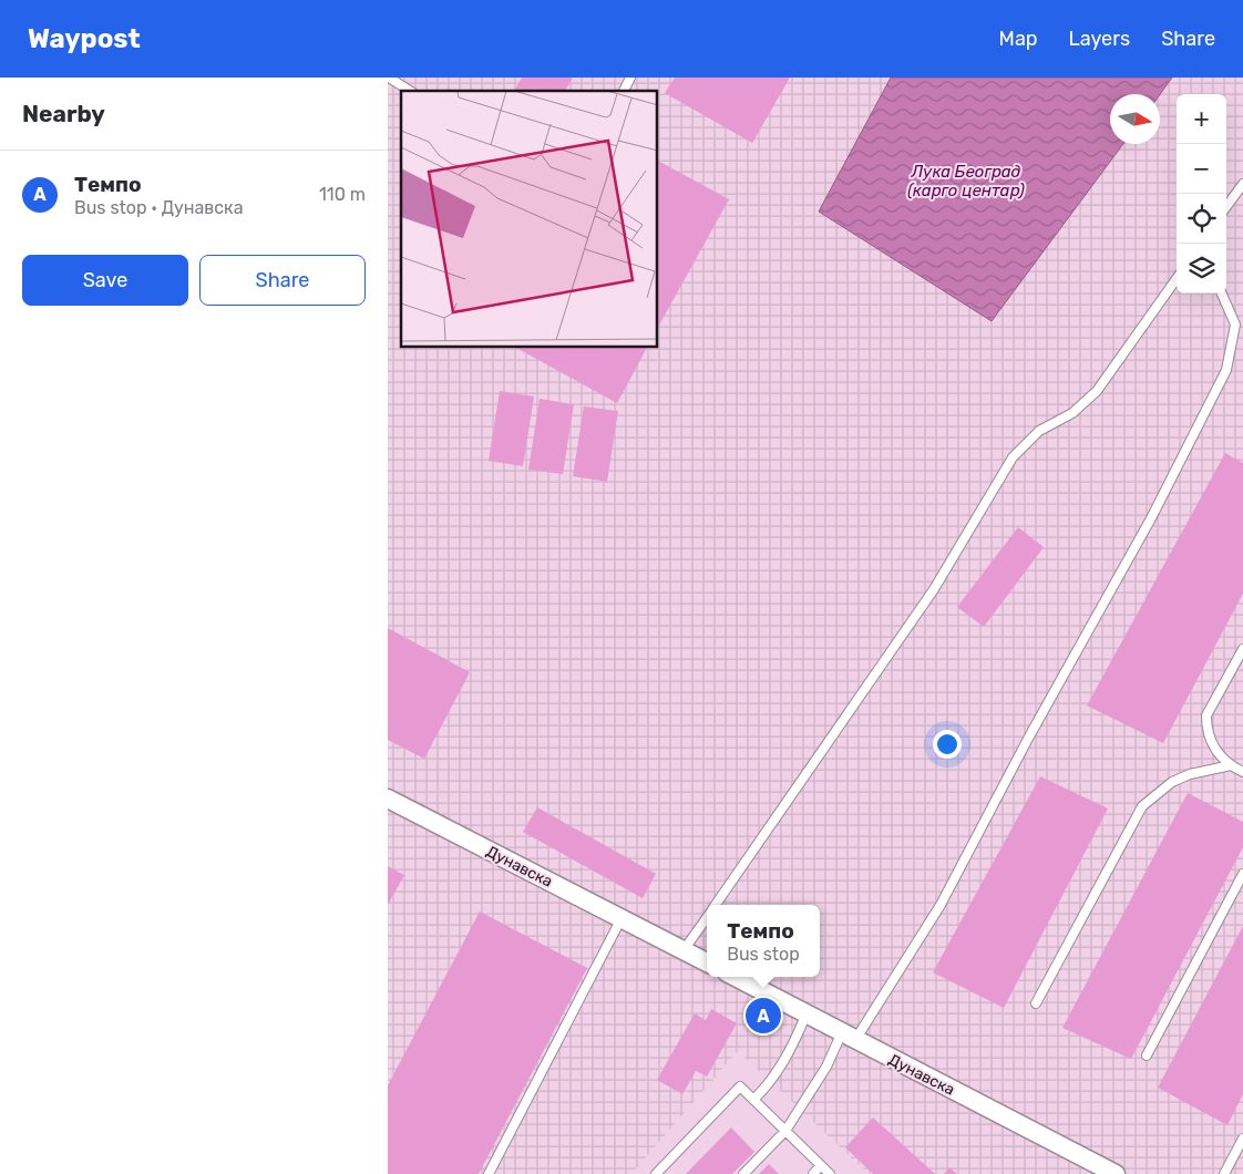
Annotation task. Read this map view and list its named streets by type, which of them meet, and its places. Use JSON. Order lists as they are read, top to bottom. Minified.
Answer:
{"streets":{"street":["Дунавска"]},"water":["Лука Београд (карго центар)"],"north":"right","page":{"header":"Waypost","nav":["Map","Layers","Share"],"heading":"Nearby","map_buttons":["+","−"],"list":[{"mark":"A","name":"Темпо","note":"Bus stop · Дунавска","value":"110 m"}],"buttons":["Save","Share"],"popup":["Темпо","Bus stop"],"pins":"A"}}
